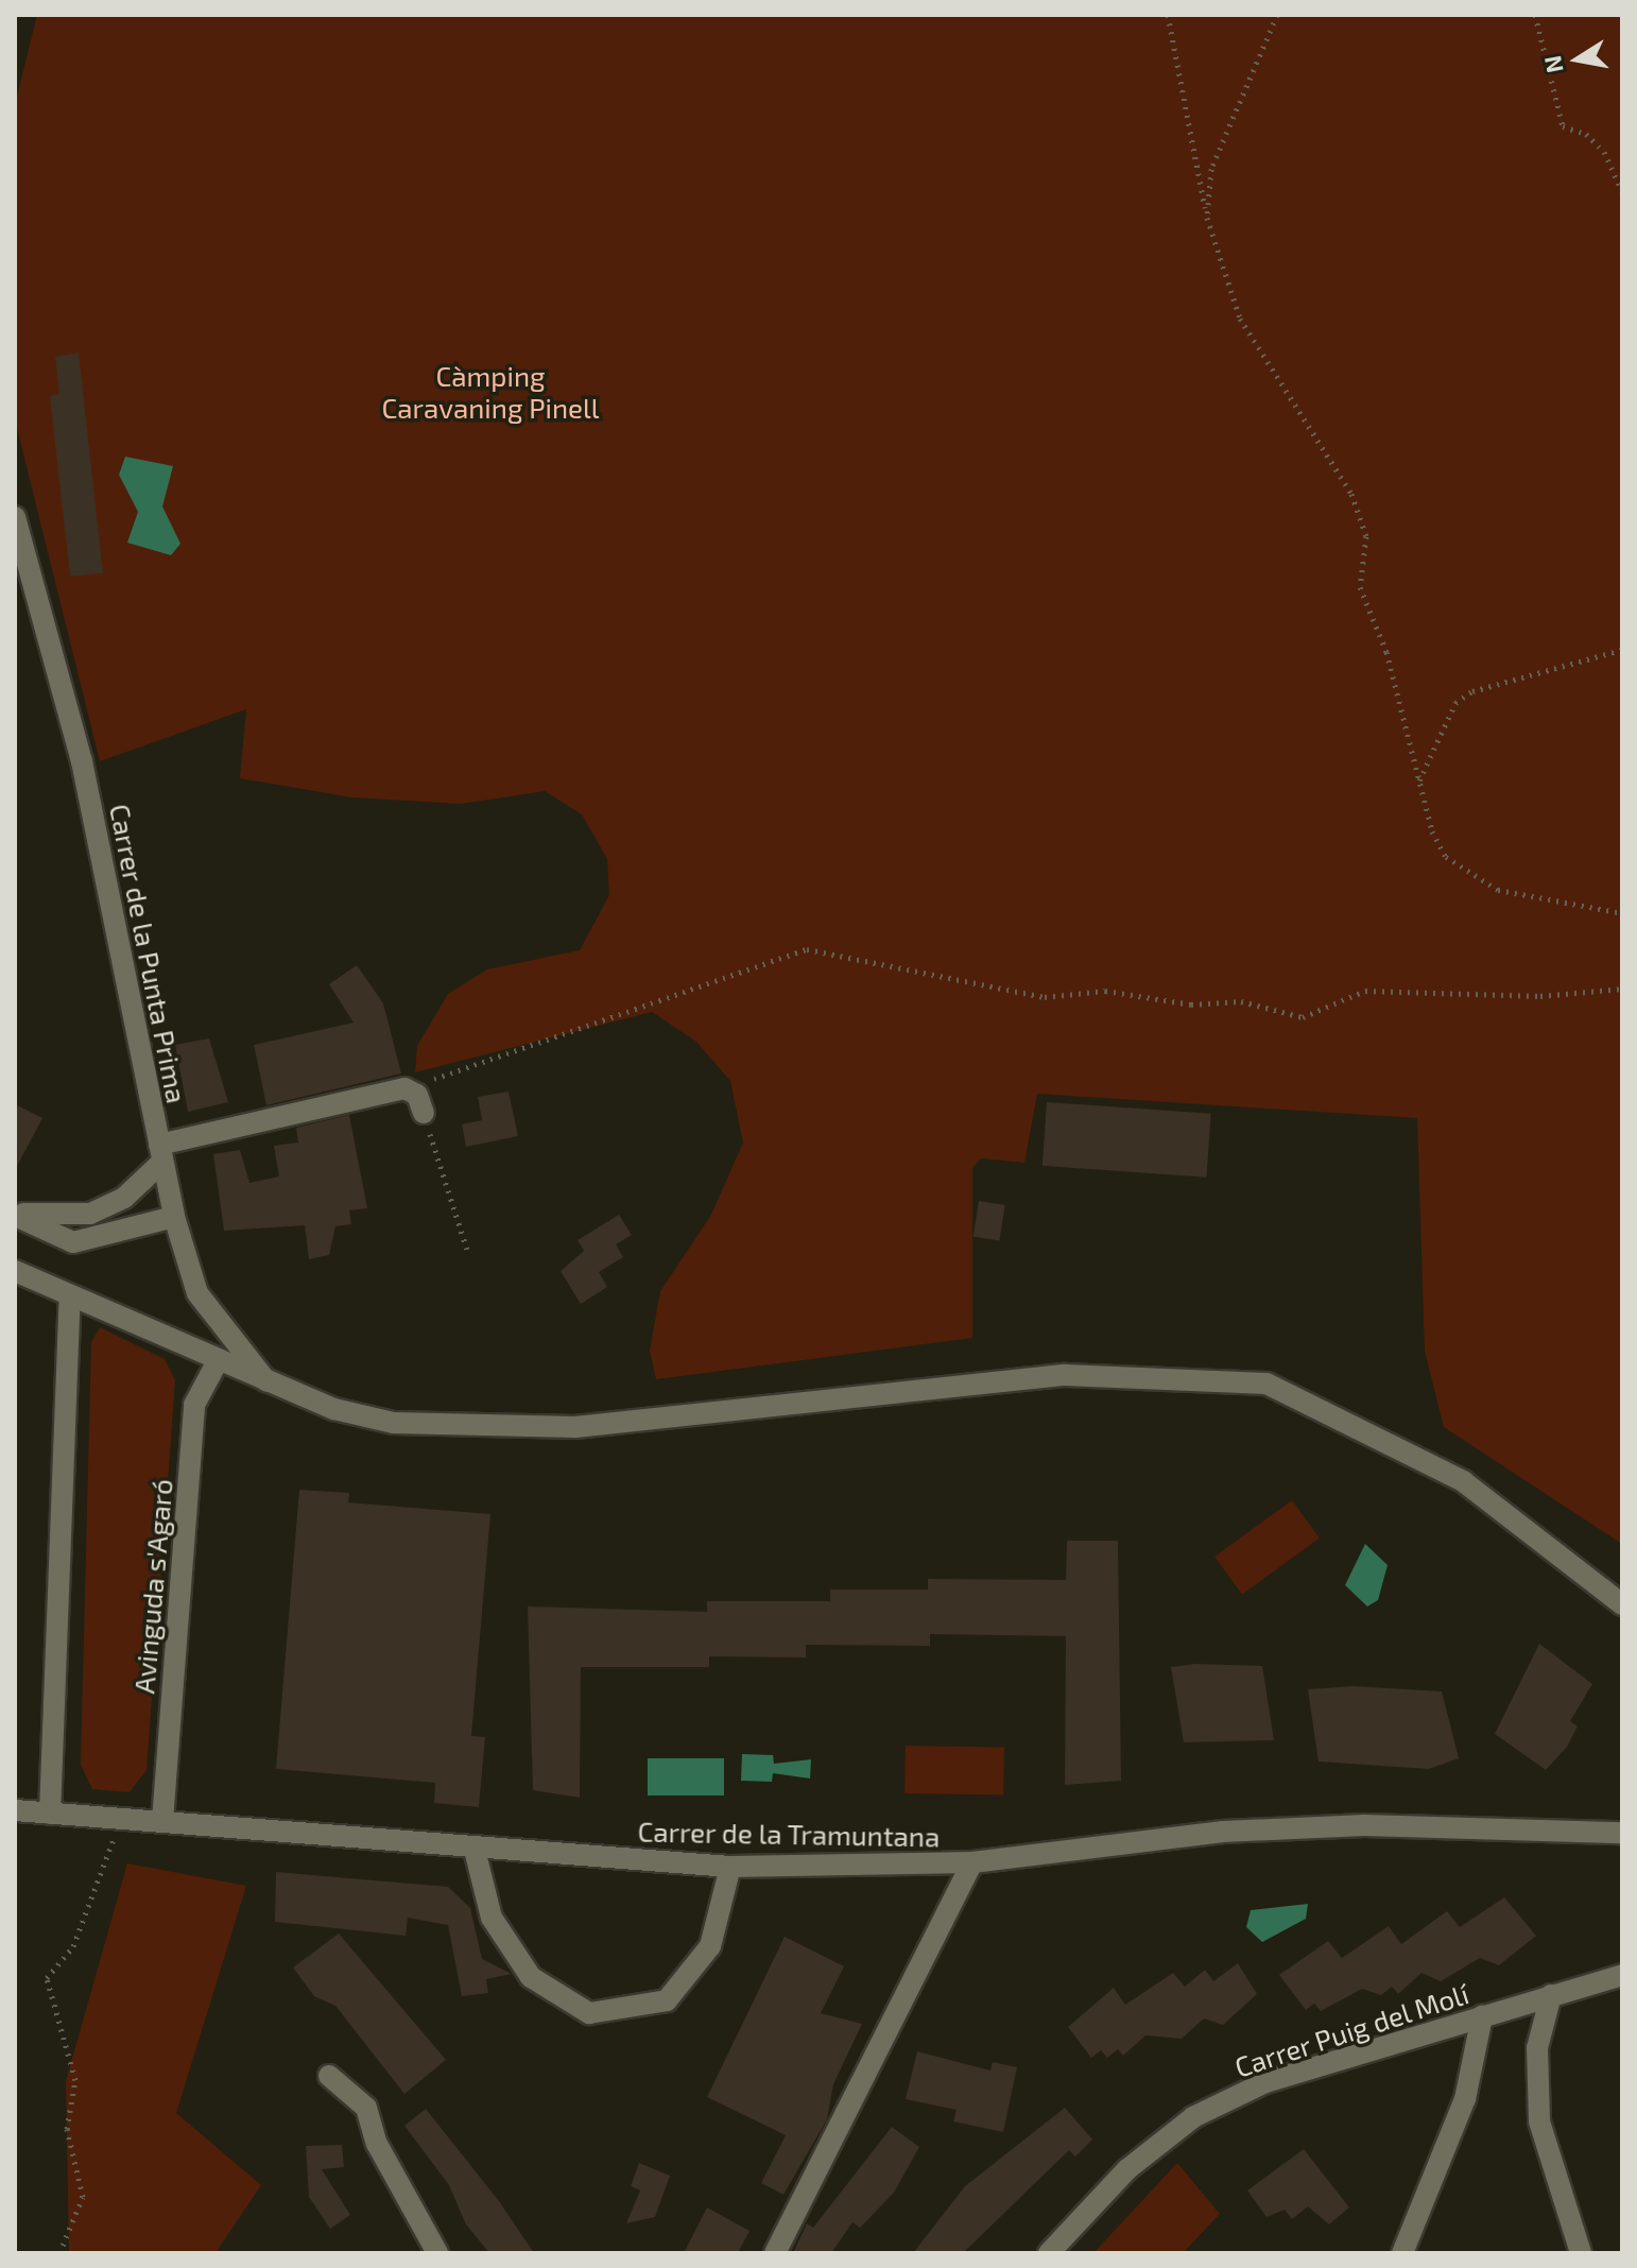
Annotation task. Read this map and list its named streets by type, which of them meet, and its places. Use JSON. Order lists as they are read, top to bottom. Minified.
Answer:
{"streets":{"street":["Carrer de la Punta Prima","Avinguda s'Agaró","Carrer de la Tramuntana","Carrer Puig del Molí"]},"crossings":[["Avinguda s'Agaró","Carrer de la Tramuntana"]],"parks":["Càmping Caravaning Pinell"],"north":"left"}
